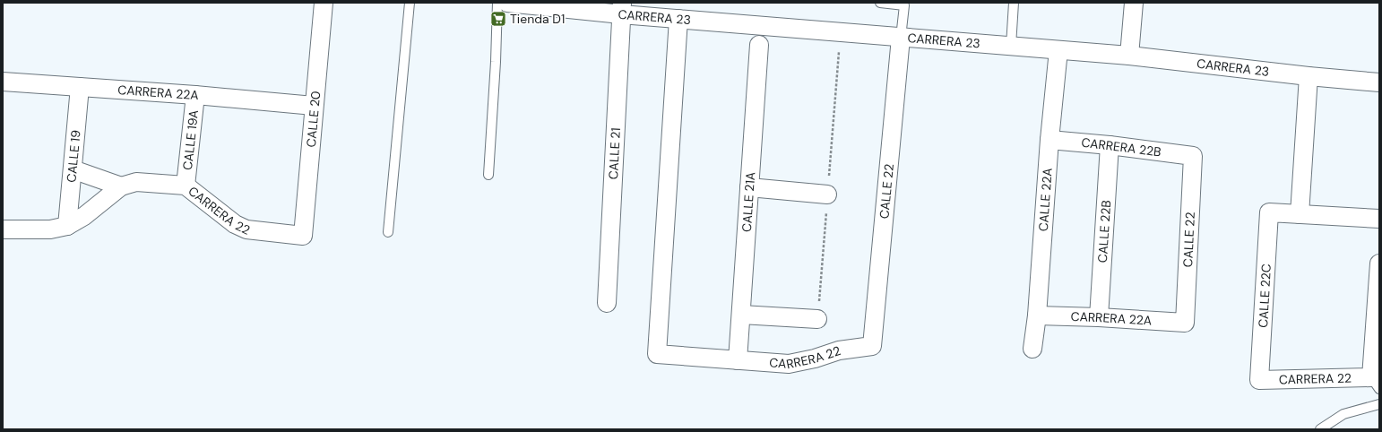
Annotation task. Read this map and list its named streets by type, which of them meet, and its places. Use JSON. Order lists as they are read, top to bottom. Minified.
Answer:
{"streets":{"street":["CARRERA 23","CARRERA 22A","CALLE 20","CALLE 19A","CARRERA 22B","CALLE 21","CALLE 19","CALLE 22","CALLE 22A","CALLE 21A","CARRERA 22","CALLE 22B","CALLE 22C"]},"crossings":[["CARRERA 23","CALLE 21"],["CARRERA 23","CALLE 22"],["CARRERA 23","CALLE 22A"],["CARRERA 23","CARRERA 22"],["CARRERA 22A","CALLE 20"],["CARRERA 22A","CALLE 19A"],["CARRERA 22A","CALLE 19"],["CARRERA 22A","CALLE 22"],["CARRERA 22A","CALLE 22A"],["CARRERA 22A","CALLE 22B"],["CALLE 20","CARRERA 22"],["CALLE 19A","CARRERA 22"],["CARRERA 22B","CALLE 22"],["CARRERA 22B","CALLE 22A"],["CARRERA 22B","CALLE 22B"],["CALLE 19","CARRERA 22"],["CALLE 22","CARRERA 22"],["CALLE 21A","CARRERA 22"],["CARRERA 22","CALLE 22C"]],"places":{"supermarket":["Tienda D1"]}}
